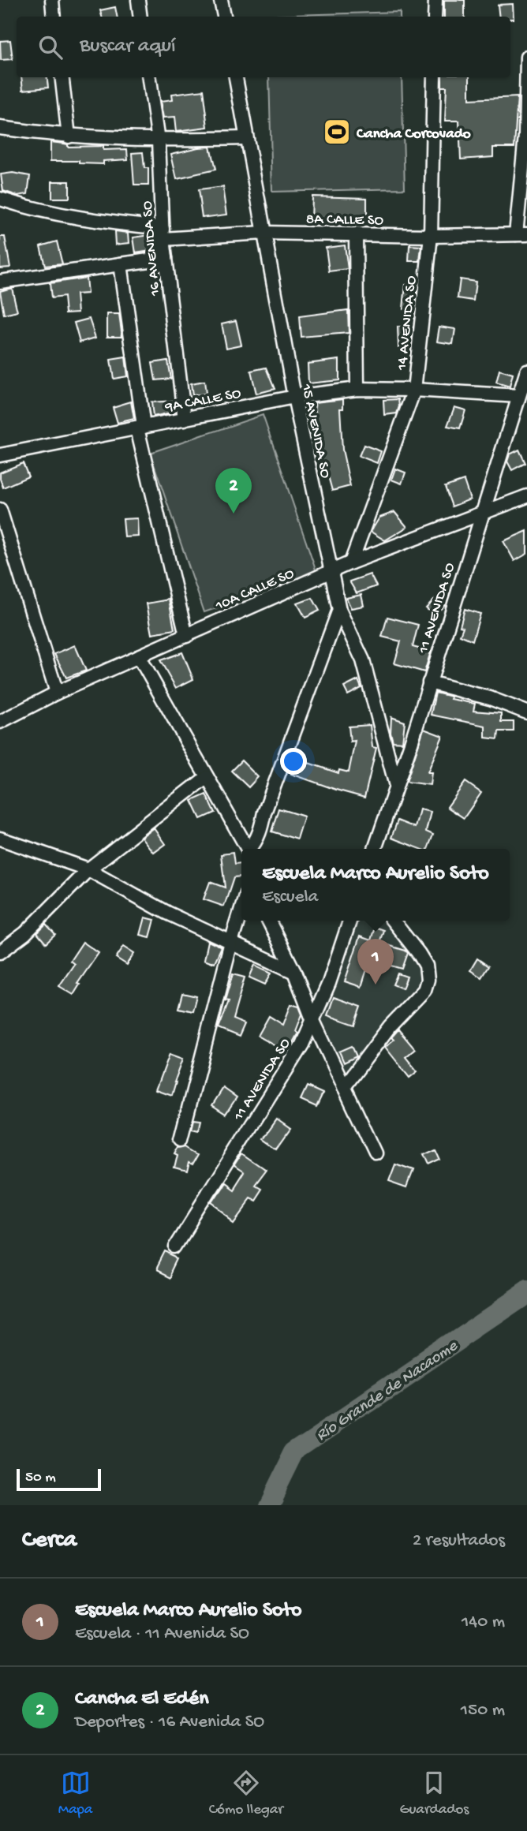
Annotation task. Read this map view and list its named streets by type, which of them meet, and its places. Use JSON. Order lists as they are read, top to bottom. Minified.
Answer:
{"streets":{"street":["8A CALLE SO","16 AVENIDA SO","14 AVENIDA SO","9A CALLE SO","15 AVENIDA SO","10A CALLE SO","11 AVENIDA SO"]},"crossings":[["8A CALLE SO","16 AVENIDA SO"],["8A CALLE SO","14 AVENIDA SO"],["8A CALLE SO","15 AVENIDA SO"],["16 AVENIDA SO","9A CALLE SO"],["14 AVENIDA SO","9A CALLE SO"],["14 AVENIDA SO","10A CALLE SO"],["9A CALLE SO","15 AVENIDA SO"],["9A CALLE SO","11 AVENIDA SO"],["15 AVENIDA SO","10A CALLE SO"],["15 AVENIDA SO","11 AVENIDA SO"],["10A CALLE SO","11 AVENIDA SO"]],"water":["Río Grande de Nacaome"],"places":{"sports":["Cancha Corcovado"]},"scale_bar":"50 m","page":{"search":"Buscar aquí","pins":["2","1"],"popup":["Escuela Marco Aurelio Soto","Escuela"],"scale":"50 m","heading":["Cerca","2 resultados"],"list":[{"mark":"1","name":"Escuela Marco Aurelio Soto","note":"Escuela · 11 Avenida SO","value":"140 m"},{"mark":"2","name":"Cancha El Edén","note":"Deportes · 16 Avenida SO","value":"150 m"}],"nav":["Mapa","Cómo llegar","Guardados"]}}
